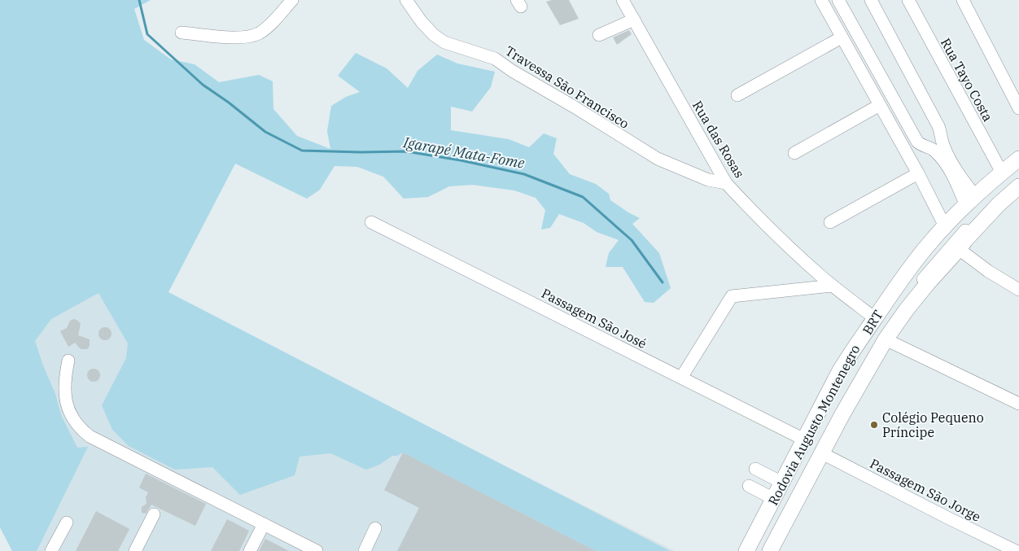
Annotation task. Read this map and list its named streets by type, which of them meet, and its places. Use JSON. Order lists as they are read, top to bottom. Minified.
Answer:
{"streets":{"main road":["Rodovia Augusto Montenegro"],"street":["Rua Tayo Costa","Travessa São Francisco","Rua das Rosas","Passagem São José","BRT","Passagem São Jorge"]},"crossings":[["Rua Tayo Costa","Rodovia Augusto Montenegro"],["Travessa São Francisco","Rua das Rosas"],["Rua das Rosas","Rodovia Augusto Montenegro"],["Passagem São José","Rodovia Augusto Montenegro"],["Rodovia Augusto Montenegro","Passagem São Jorge"]],"water":["Igarapé Mata-Fome"],"places":["Colégio Pequeno Príncipe"]}
